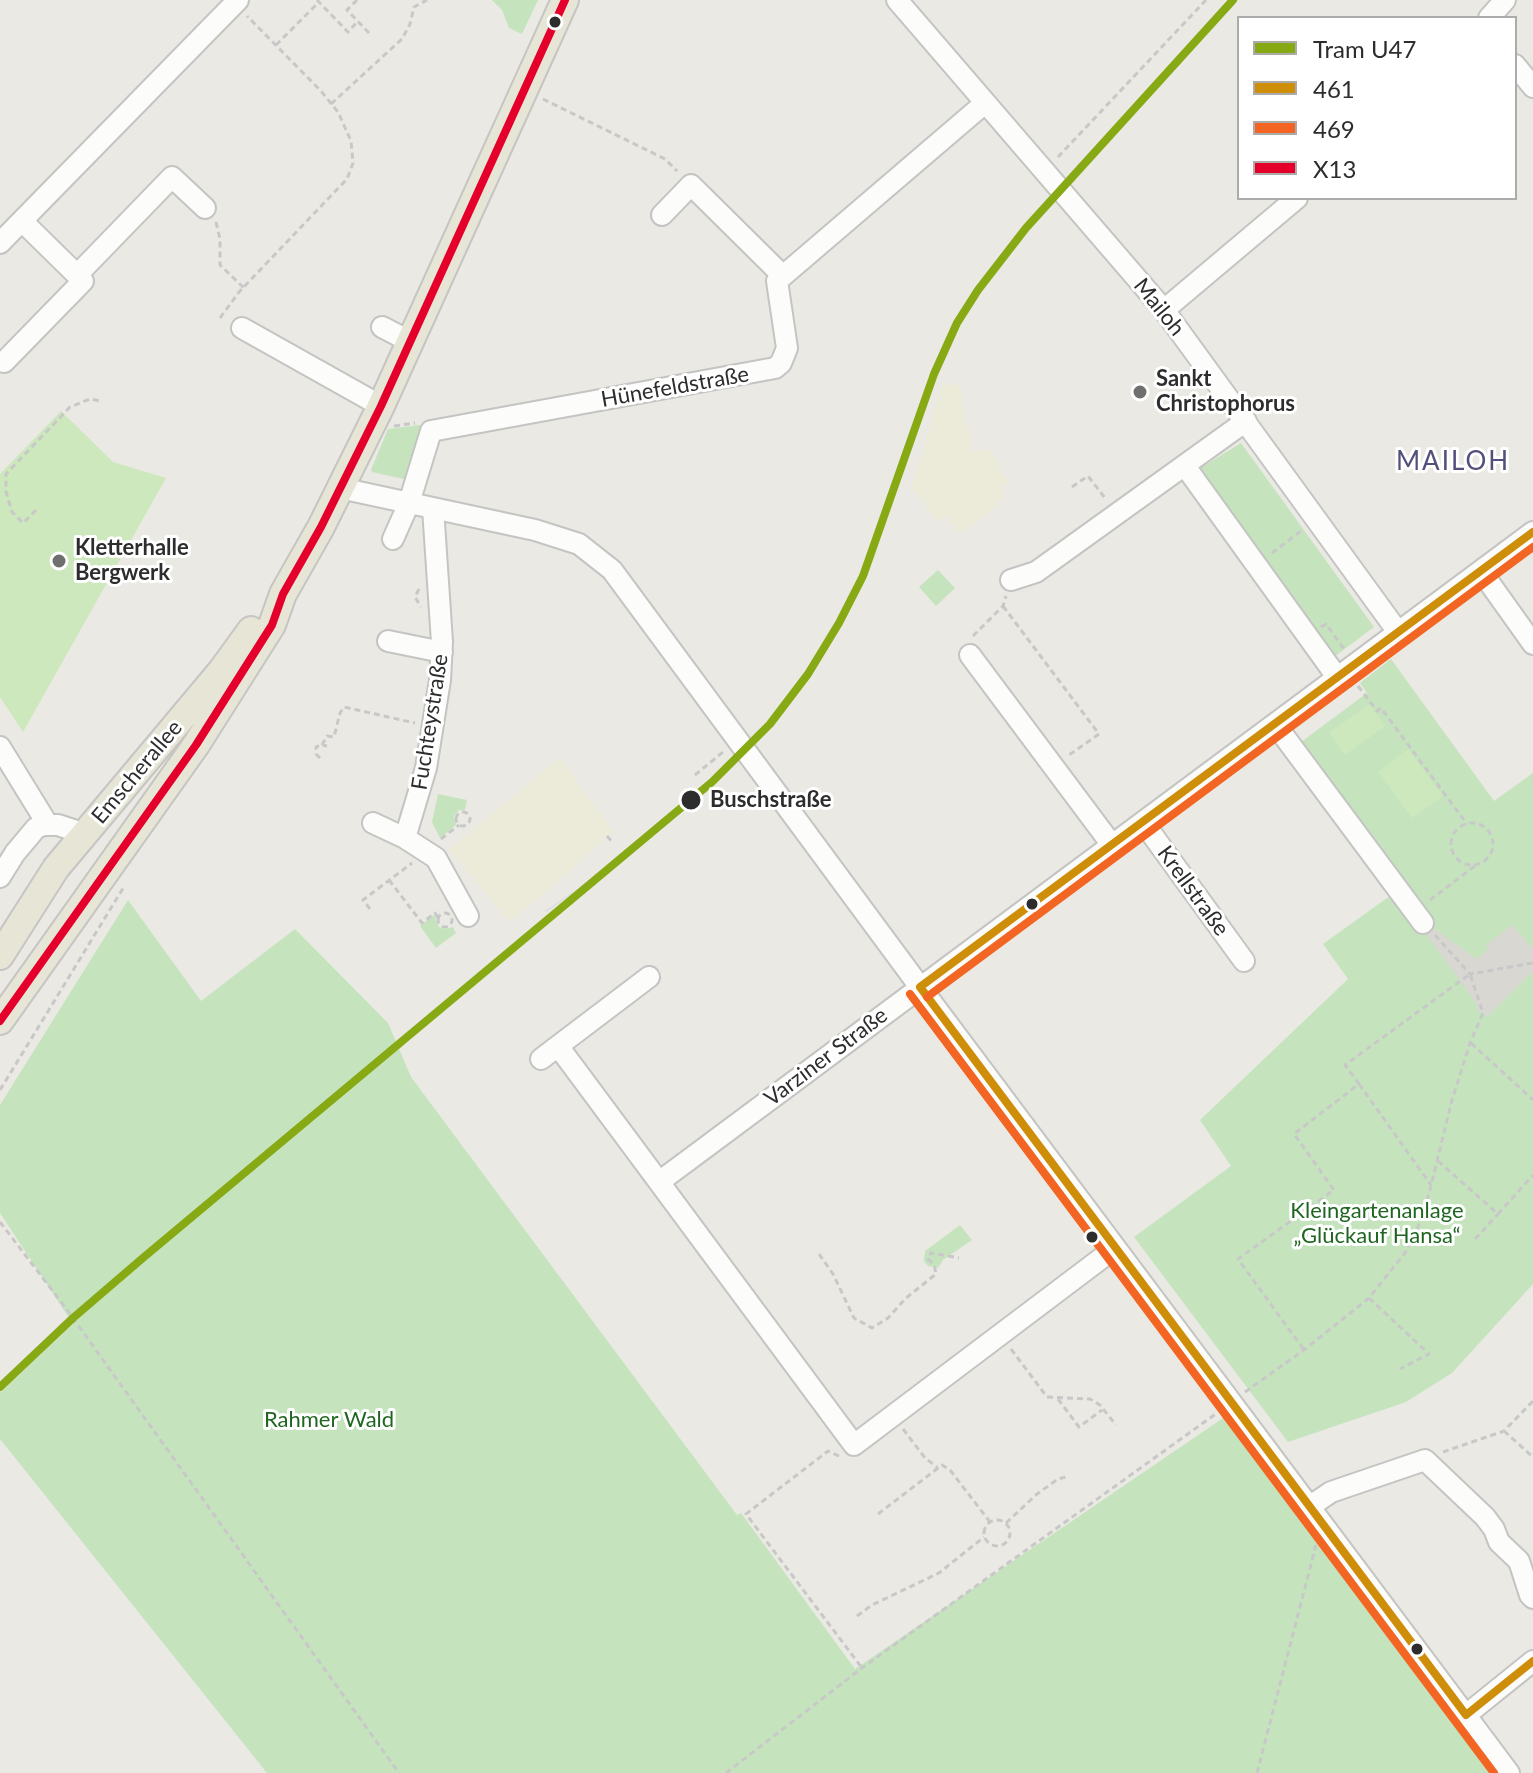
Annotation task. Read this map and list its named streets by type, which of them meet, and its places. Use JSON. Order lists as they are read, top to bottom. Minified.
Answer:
{"streets":{"main road":["Emscherallee"],"street":["Mailoh","Hünefeldstraße","Fuchteystraße","Krellstraße","Varziner Straße"]},"crossings":[["Mailoh","Varziner Straße"],["Krellstraße","Varziner Straße"]],"districts":["MAILOH"],"parks":["Kleingartenanlage „Glückauf Hansa“","Rahmer Wald"],"places":["Sankt Christophorus","Kletterhalle Bergwerk","Buschstraße"],"lines":["tram line U47","transit line X13","transit line 461","transit line 469"],"legend":["Tram U47","461","469","X13"]}
